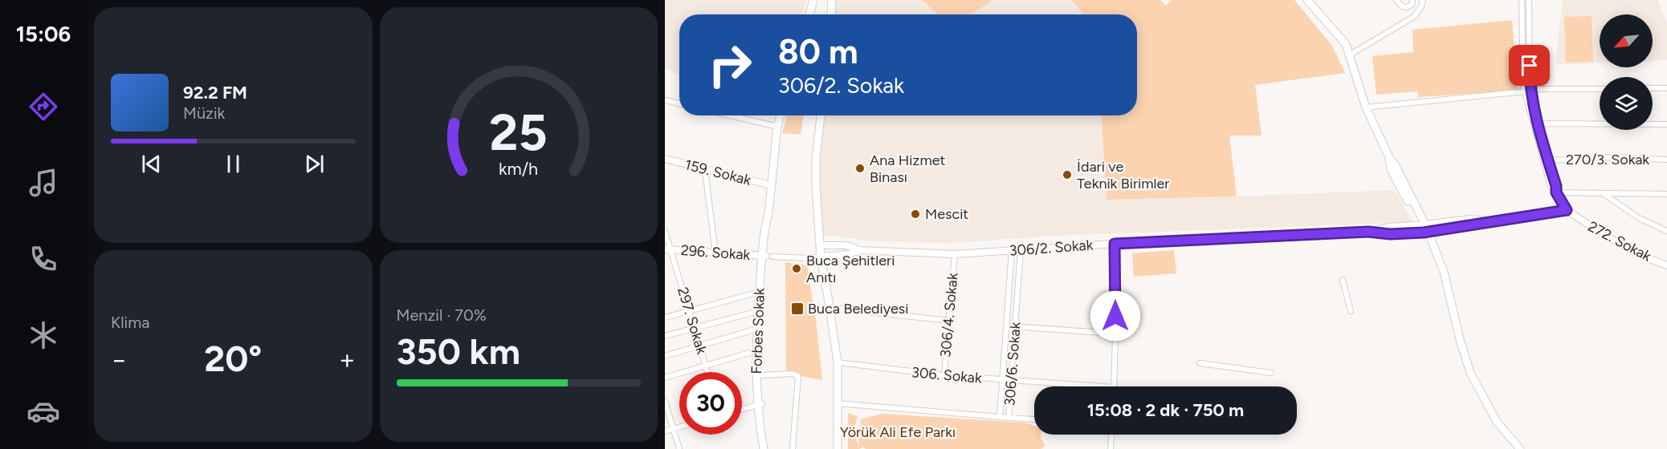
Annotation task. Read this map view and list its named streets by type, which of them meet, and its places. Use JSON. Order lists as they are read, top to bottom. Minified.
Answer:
{"streets":{"main road":["Forbes Sokak"],"street":["270/3. Sokak","159. Sokak","272. Sokak","306/2. Sokak","296. Sokak","306/4. Sokak","297. Sokak","306/6. Sokak","306. Sokak"]},"crossings":[["270/3. Sokak","272. Sokak"],["159. Sokak","Forbes Sokak"],["272. Sokak","306/2. Sokak"],["306/2. Sokak","306/4. Sokak"],["306/2. Sokak","306/6. Sokak"],["296. Sokak","297. Sokak"],["296. Sokak","Forbes Sokak"],["306/4. Sokak","306. Sokak"],["306/6. Sokak","306. Sokak"]],"parks":["Yörük Ali Efe Parkı"],"places":{"other":["Ana Hizmet Binası","İdari ve Teknik Birimler","Mescit","Buca Şehitleri Anıtı"],"transit":["Buca Belediyesi"]},"north":"bottom left","page":{"tabs":"15:06","turn":["80 m","306/2. Sokak"],"song":["92.2 FM","Müzik"],"tile":["Klima",["Menzil · 70%","350 km"]],"heat":["−","20°","+"],"limit":"30","trip":"15:08 · 2 dk · 750 m","gauge":["25","km/h"]}}
